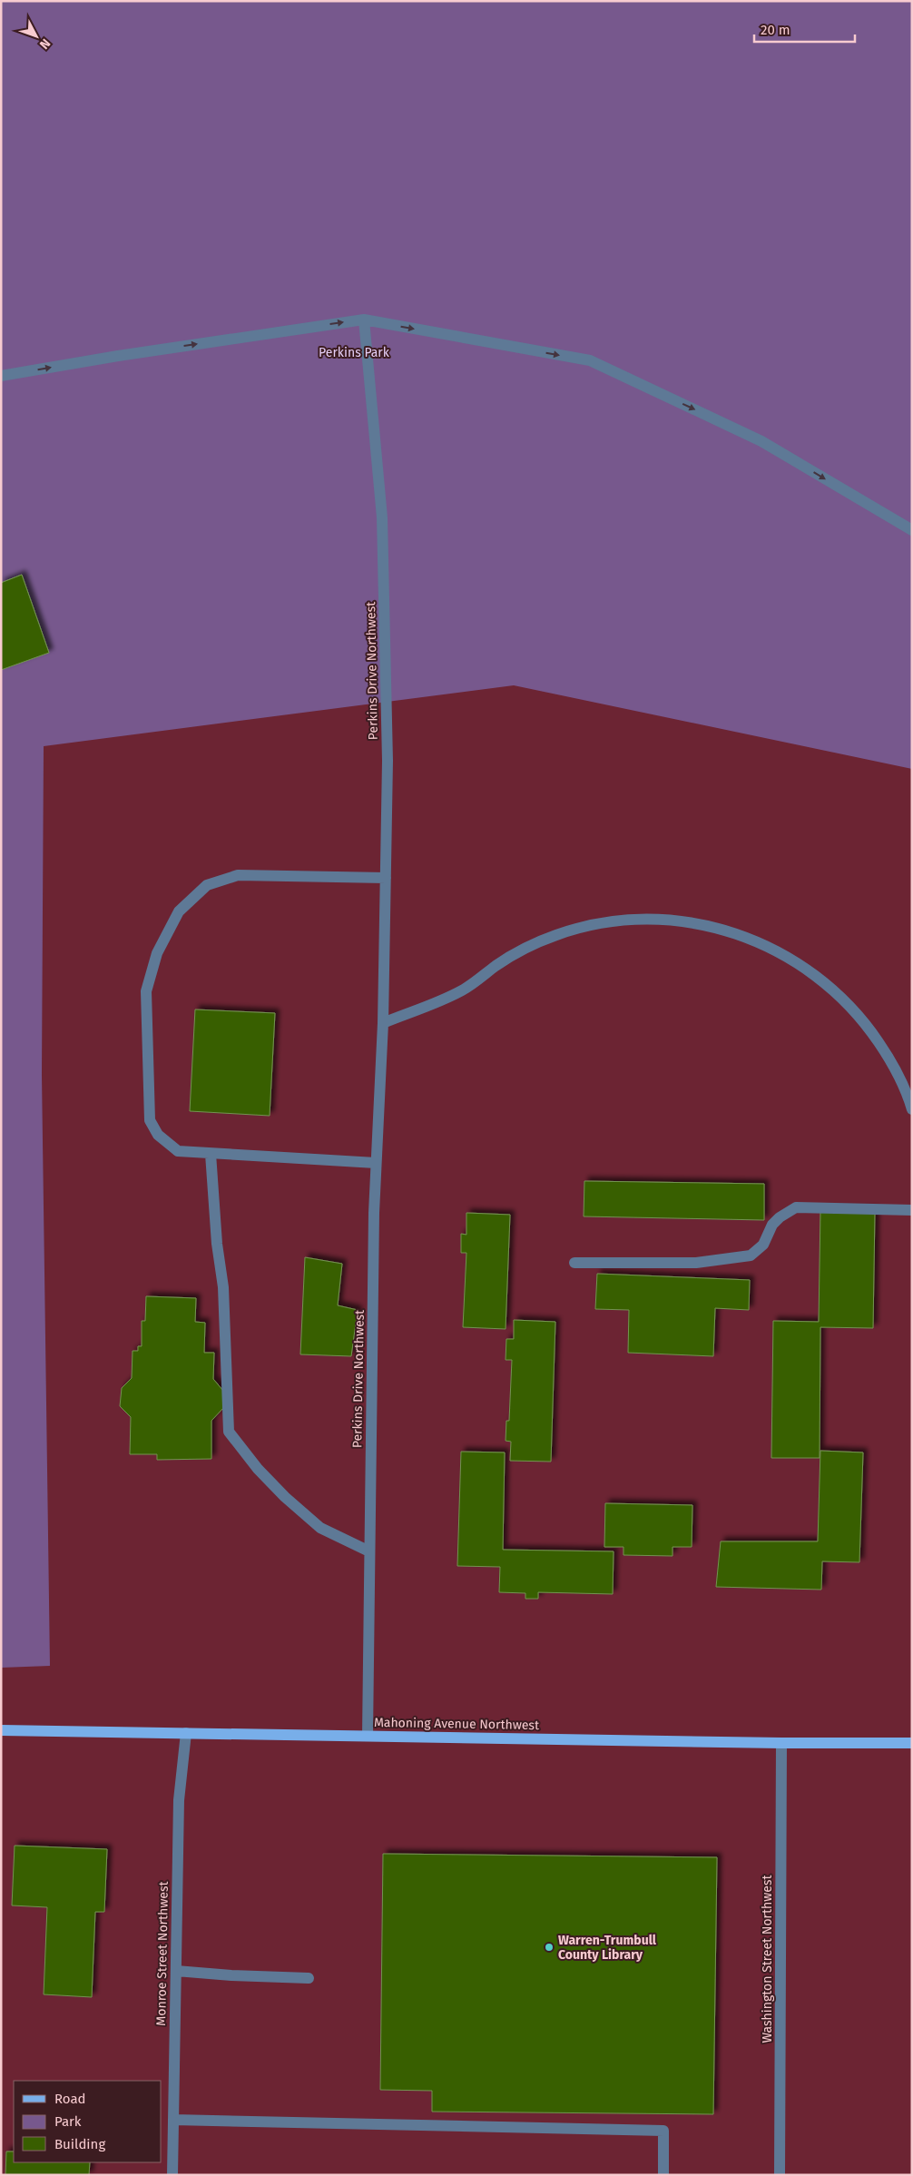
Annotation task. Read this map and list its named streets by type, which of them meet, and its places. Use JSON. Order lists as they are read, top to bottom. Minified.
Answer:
{"streets":{"main road":["Mahoning Avenue Northwest"],"street":["Perkins Drive Northwest","Monroe Street Northwest","Washington Street Northwest"]},"crossings":[["Perkins Drive Northwest","Mahoning Avenue Northwest"],["Mahoning Avenue Northwest","Monroe Street Northwest"],["Mahoning Avenue Northwest","Washington Street Northwest"]],"parks":["Perkins Park"],"places":["Warren-Trumbull County Library"],"legend":["Road","Park","Building"],"scale_bar":"20 m","north":"bottom right"}
